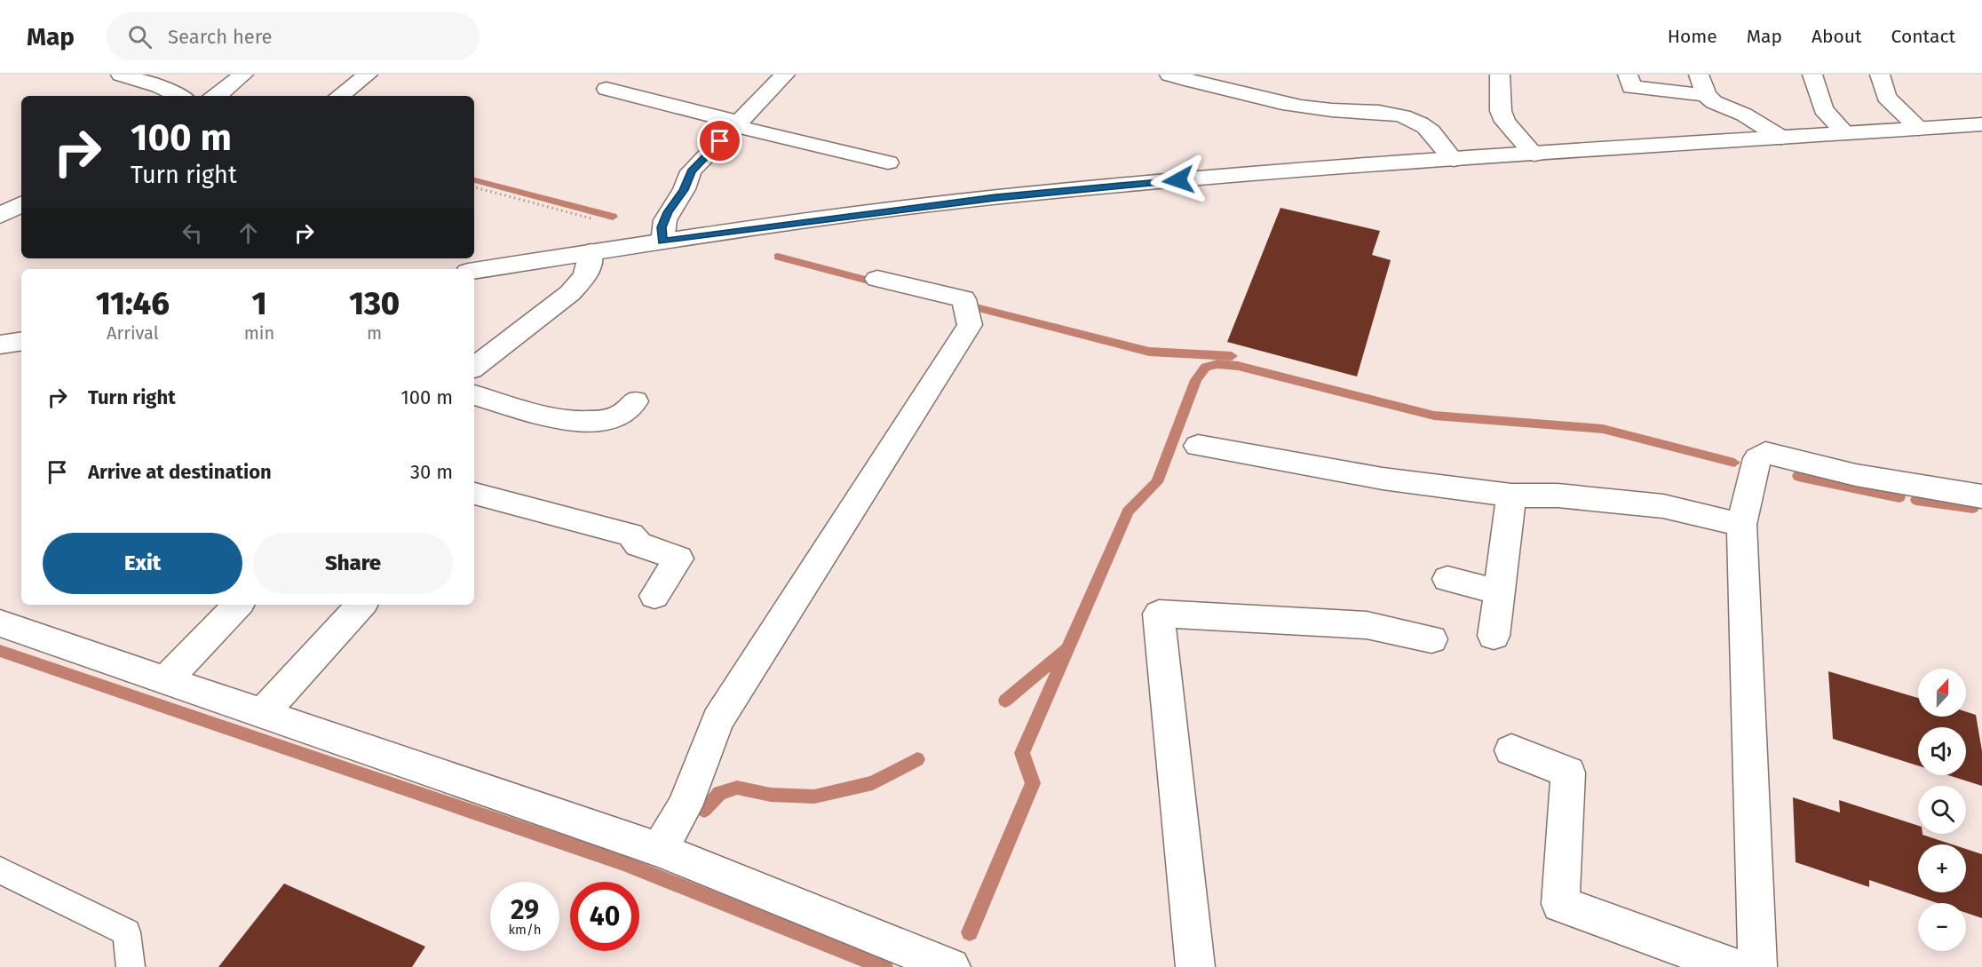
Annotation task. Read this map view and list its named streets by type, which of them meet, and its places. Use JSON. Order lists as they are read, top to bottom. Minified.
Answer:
{"north":"top","page":{"header":"Map","search":"Search here","nav":["Home","Map","About","Contact"],"turn":["100 m","Turn right"],"eta":["11:46","Arrival","1","min","130","m"],"list":[{"name":"Turn right","value":"100 m"},{"name":"Arrive at destination","value":"30 m"}],"buttons":["Exit","Share"],"map_buttons":["+","−"],"speed":"29 km/h","limit":"40"}}
